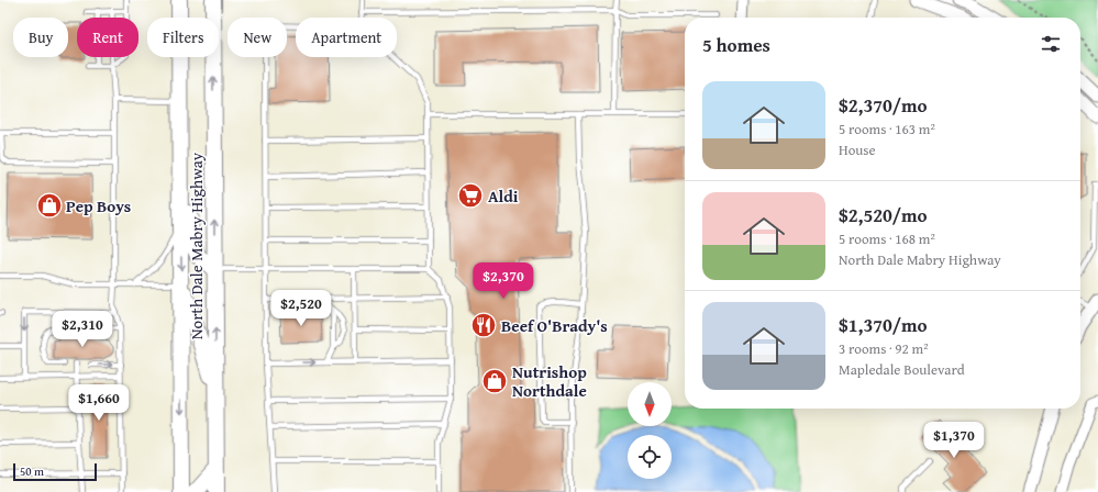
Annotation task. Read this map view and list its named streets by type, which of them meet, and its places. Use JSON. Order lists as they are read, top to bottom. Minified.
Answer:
{"streets":{"main road":["North Dale Mabry Highway"]},"places":{"supermarket":["Aldi"],"shop":["Pep Boys","Nutrishop Northdale"],"restaurant":["Beef O'Brady's"]},"scale_bar":"50 m","north":"bottom","page":{"chip":["Buy","Rent","Filters","New","Apartment"],"heading":"5 homes","list":[{"name":"$2,370/mo","note":"5 rooms · 163 m² · House"},{"name":"$2,520/mo","note":"5 rooms · 168 m² · North Dale Mabry Highway"},{"name":"$1,370/mo","note":"3 rooms · 92 m² · Mapledale Boulevard"}],"price":["$2,370","$2,520","$2,310","$1,660","$1,370"],"scale":"50 m"}}
